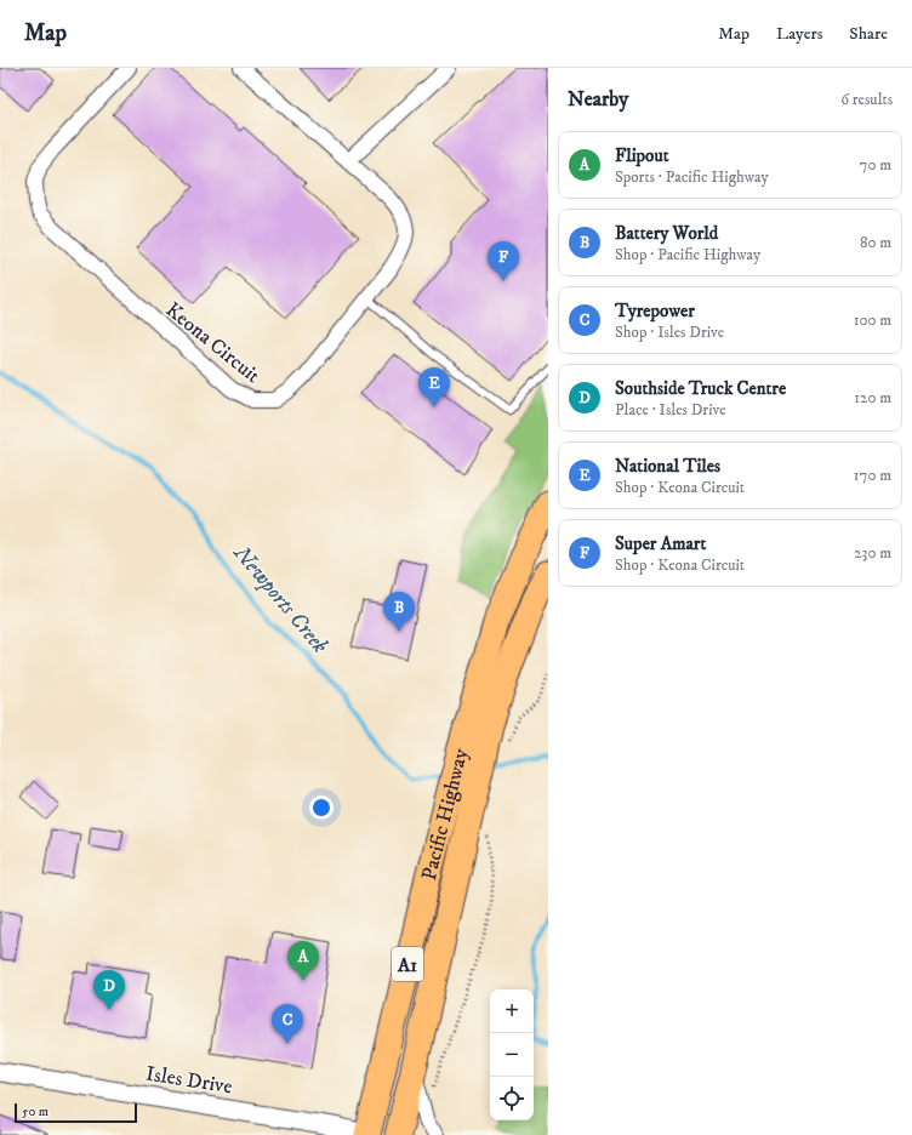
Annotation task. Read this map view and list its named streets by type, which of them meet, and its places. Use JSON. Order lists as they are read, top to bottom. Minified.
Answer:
{"streets":{"highway":["Pacific Highway","A1"],"street":["Keona Circuit","Isles Drive"]},"crossings":[["Pacific Highway","Isles Drive"]],"water":["Newports Creek"],"scale_bar":"50 m","page":{"header":"Map","nav":["Map","Layers","Share"],"heading":["Nearby","6 results"],"list":[{"mark":"A","name":"Flipout","note":"Sports · Pacific Highway","value":"70 m"},{"mark":"B","name":"Battery World","note":"Shop · Pacific Highway","value":"80 m"},{"mark":"C","name":"Tyrepower","note":"Shop · Isles Drive","value":"100 m"},{"mark":"D","name":"Southside Truck Centre","note":"Place · Isles Drive","value":"120 m"},{"mark":"E","name":"National Tiles","note":"Shop · Keona Circuit","value":"170 m"},{"mark":"F","name":"Super Amart","note":"Shop · Keona Circuit","value":"230 m"}],"pins":["F","E","B","A","D","C"],"map_buttons":["+","−"],"scale":"50 m"}}
